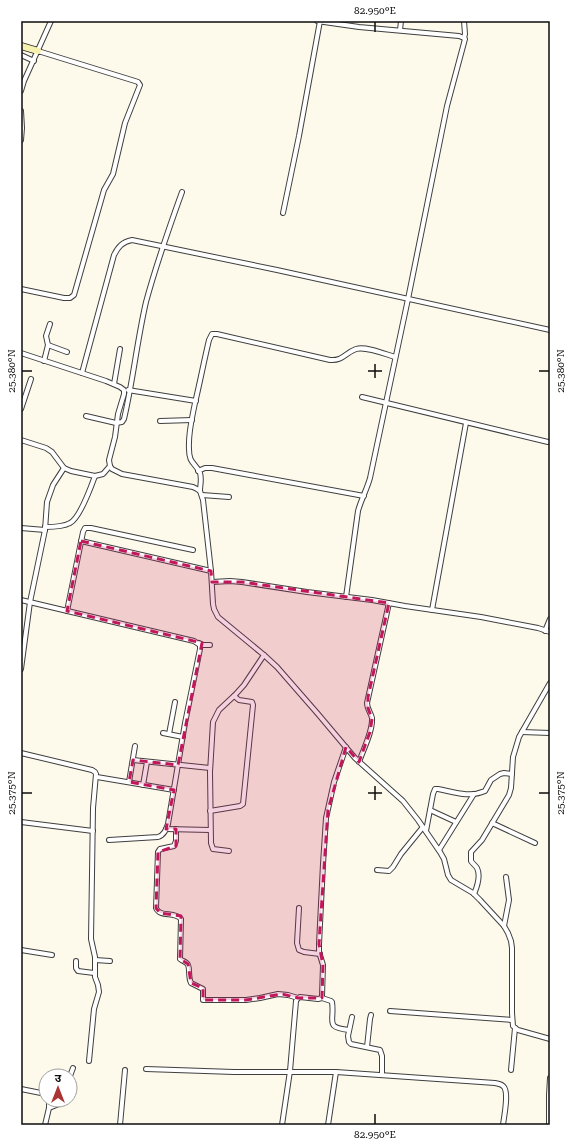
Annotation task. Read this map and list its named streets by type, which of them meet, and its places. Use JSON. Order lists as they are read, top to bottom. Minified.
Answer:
{"north":"top","coordinates":["82.950°E","25.380°N","25.375°N"]}
